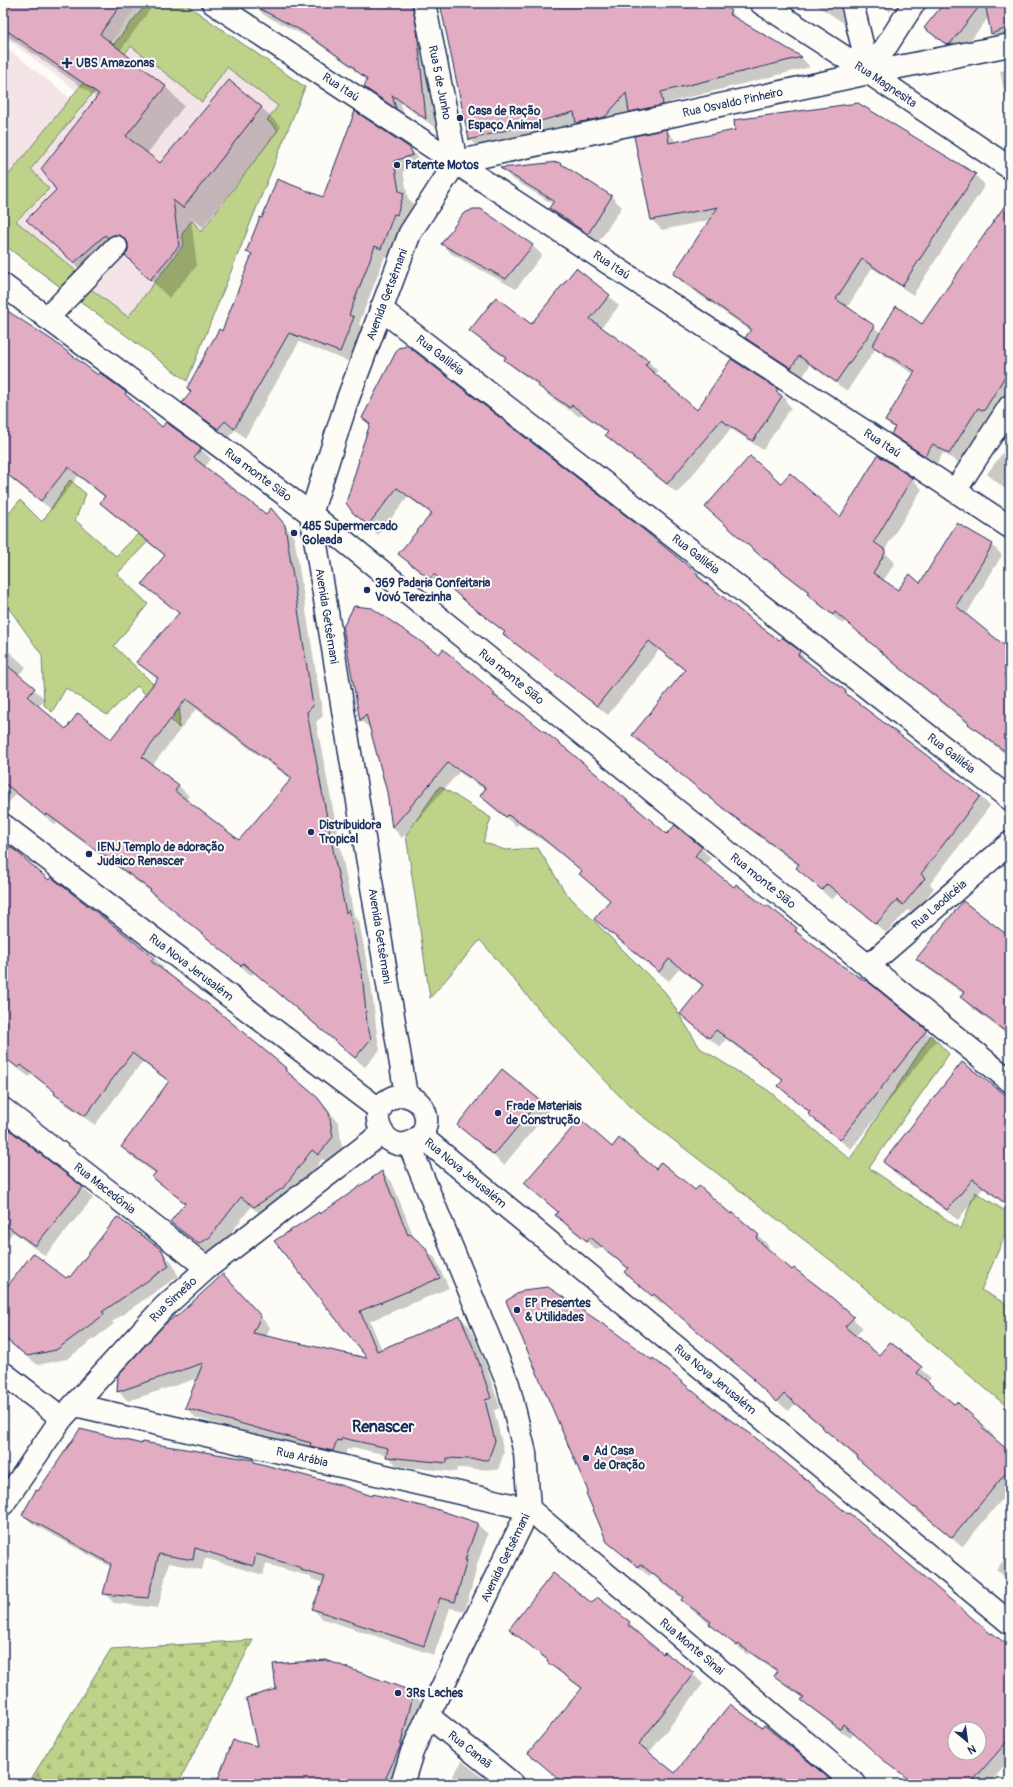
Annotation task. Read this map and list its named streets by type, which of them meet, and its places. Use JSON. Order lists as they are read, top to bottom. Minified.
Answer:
{"streets":{"street":["Rua 5 de Junho","Rua Magnesita","Rua Itaú","Rua Osvaldo Pinheiro","Avenida Getsêmani","Rua Galiléia","Rua monte Sião","Rua Laodicéia","Rua Nova Jerusalém","Rua Macedônia","Rua Simeão","Rua Arábia","Rua Monte Sinai","Rua Canaã"]},"crossings":[["Rua 5 de Junho","Rua Itaú"],["Rua 5 de Junho","Rua Osvaldo Pinheiro"],["Rua 5 de Junho","Avenida Getsêmani"],["Rua Magnesita","Rua Osvaldo Pinheiro"],["Rua Itaú","Rua Osvaldo Pinheiro"],["Rua Itaú","Avenida Getsêmani"],["Rua Osvaldo Pinheiro","Avenida Getsêmani"],["Avenida Getsêmani","Rua Galiléia"],["Avenida Getsêmani","Rua monte Sião"],["Avenida Getsêmani","Rua Nova Jerusalém"],["Avenida Getsêmani","Rua Simeão"],["Avenida Getsêmani","Rua Arábia"],["Avenida Getsêmani","Rua Monte Sinai"],["Avenida Getsêmani","Rua Canaã"],["Rua monte Sião","Rua Laodicéia"],["Rua Nova Jerusalém","Rua Simeão"],["Rua Macedônia","Rua Simeão"],["Rua Simeão","Rua Arábia"],["Rua Arábia","Rua Monte Sinai"]],"districts":["Renascer"],"places":{"health":["UBS Amazonas"],"other":["Casa de Ração Espaço Animal","Patente Motos","485 Supermercado Goleada","369 Padaria Confeitaria Vovó Terezinha","Distribuidora Tropical","IENJ Templo de adoração Judaico Renascer","Frade Materiais de Construção","EP Presentes & Utilidades","Ad Casa de Oração","3Rs Laches"]},"north":"bottom right"}
